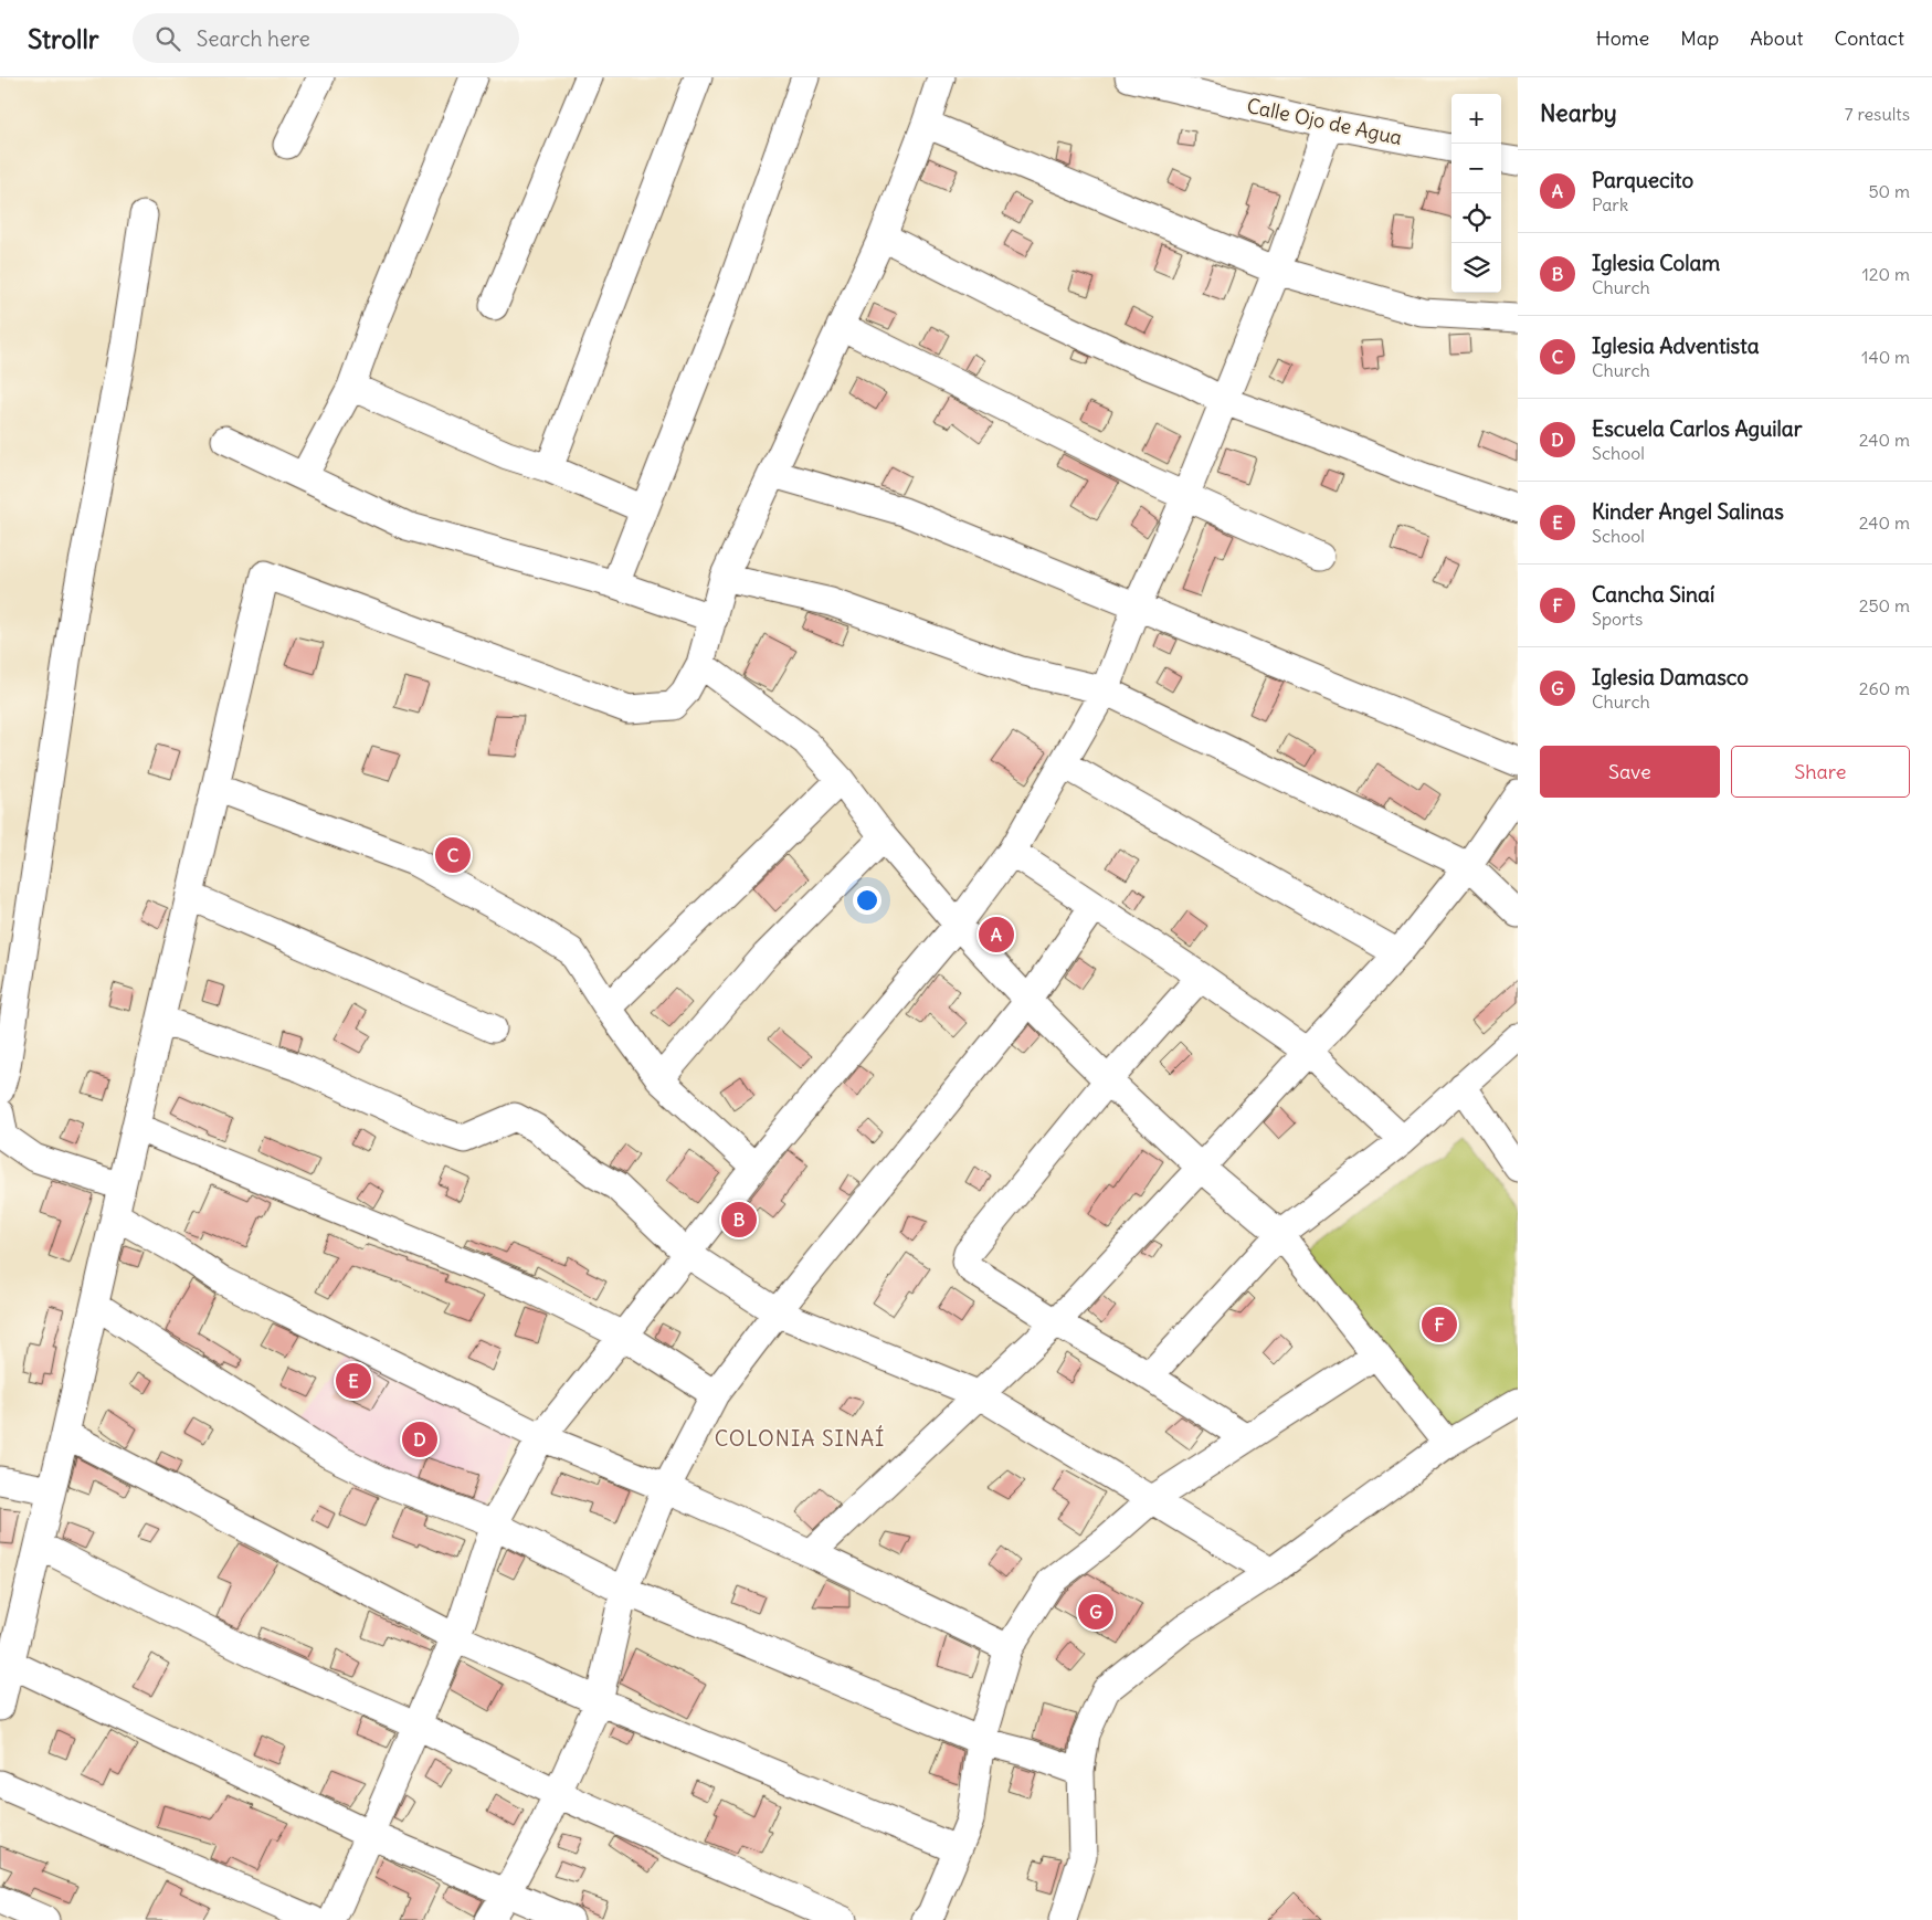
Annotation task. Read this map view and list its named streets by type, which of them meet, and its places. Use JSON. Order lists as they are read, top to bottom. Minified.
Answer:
{"streets":{"street":["Calle Ojo de Agua"]},"districts":["COLONIA SINAÍ"],"page":{"header":"Strollr","search":"Search here","nav":["Home","Map","About","Contact"],"heading":["Nearby","7 results"],"map_buttons":["+","−"],"list":[{"mark":"A","name":"Parquecito","note":"Park","value":"50 m"},{"mark":"B","name":"Iglesia Colam","note":"Church","value":"120 m"},{"mark":"C","name":"Iglesia Adventista","note":"Church","value":"140 m"},{"mark":"D","name":"Escuela Carlos Aguilar","note":"School","value":"240 m"},{"mark":"E","name":"Kinder Angel Salinas","note":"School","value":"240 m"},{"mark":"F","name":"Cancha Sinaí","note":"Sports","value":"250 m"},{"mark":"G","name":"Iglesia Damasco","note":"Church","value":"260 m"}],"buttons":["Save","Share"],"pins":["C","A","B","F","E","D","G"]}}
